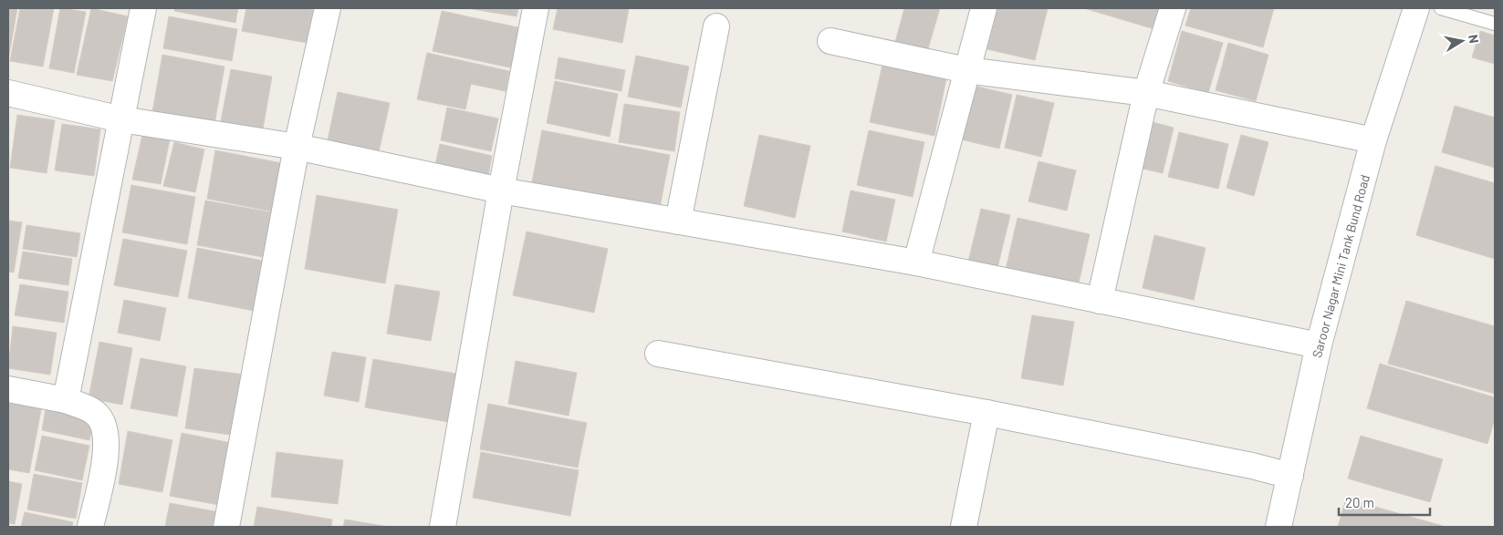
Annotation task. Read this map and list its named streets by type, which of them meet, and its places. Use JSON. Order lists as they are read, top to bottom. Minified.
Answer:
{"streets":{"street":["Saroor Nagar Mini Tank Bund Road"]},"scale_bar":"20 m","north":"right"}
